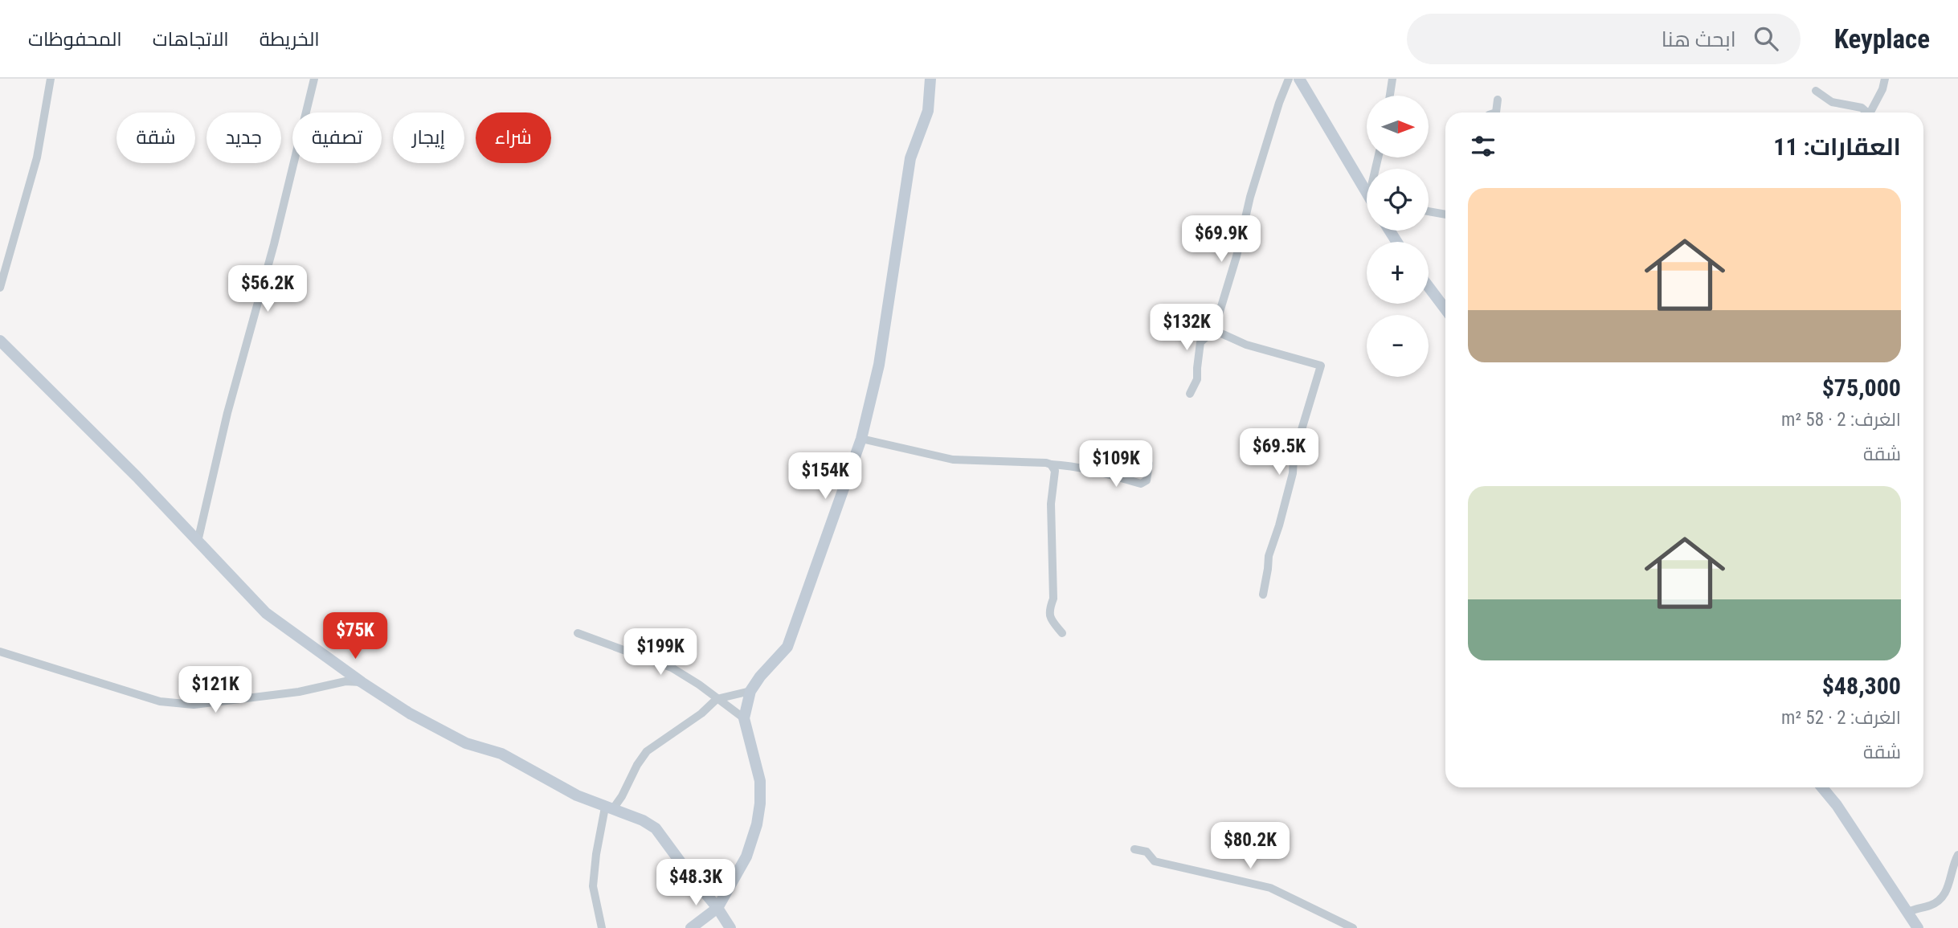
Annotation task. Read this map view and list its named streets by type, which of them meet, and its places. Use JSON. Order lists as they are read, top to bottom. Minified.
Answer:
{"north":"right","page":{"header":"Keyplace","search":"ابحث هنا","nav":["الخريطة","الاتجاهات","المحفوظات"],"map_buttons":["+","−"],"chip":["شراء","إيجار","تصفية","جديد","شقة"],"heading":"العقارات: 11","list":[{"name":"$75,000","note":"الغرف: 2 · 58 m² · شقة"},{"name":"$48,300","note":"الغرف: 2 · 52 m² · شقة"}],"price":["$69.9K","$56.2K","$132K","$69.5K","$109K","$154K","$75K","$199K","$121K","$80.2K","$48.3K"]}}
